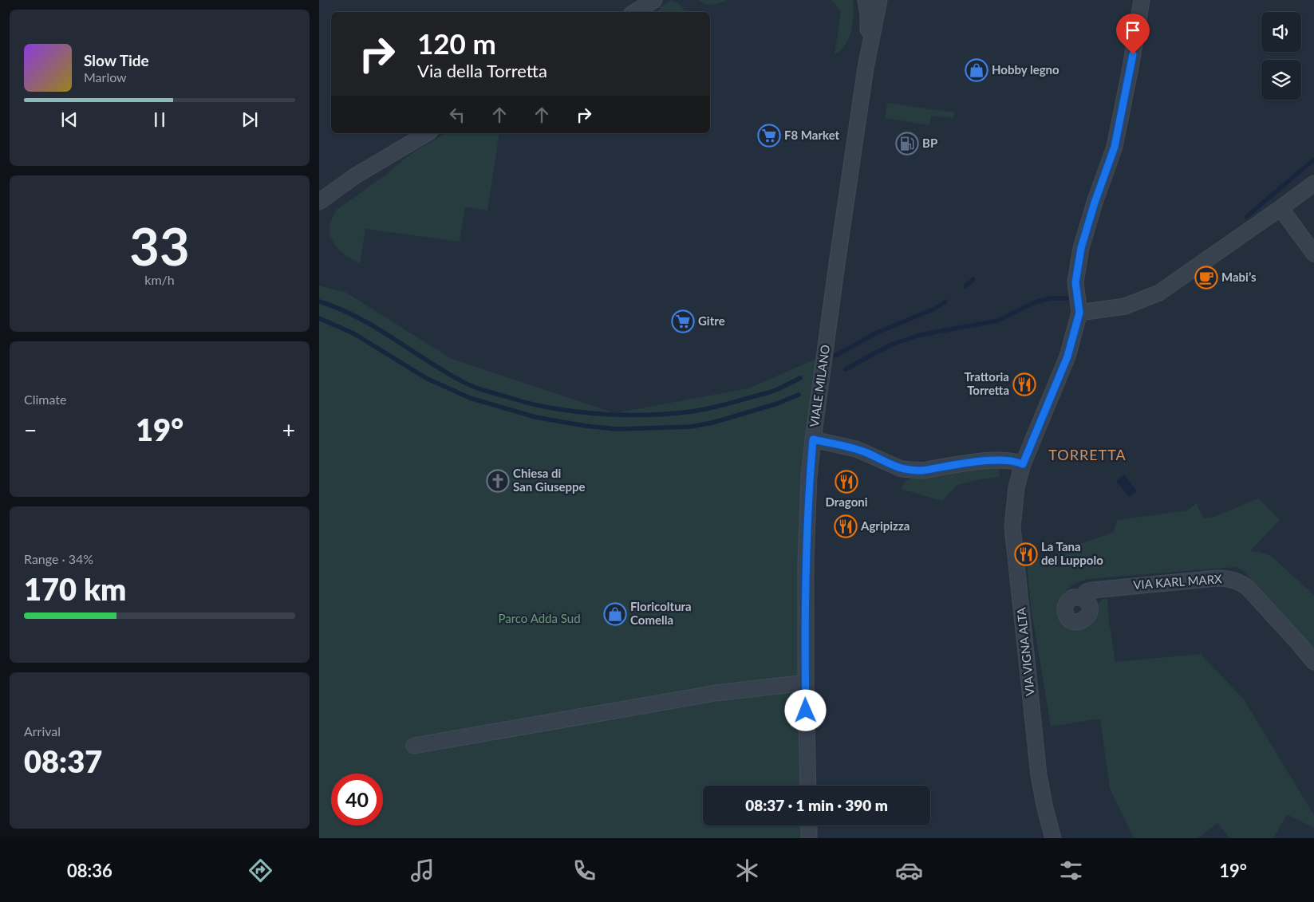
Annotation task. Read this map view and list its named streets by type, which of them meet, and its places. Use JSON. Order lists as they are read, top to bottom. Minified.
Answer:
{"streets":{"street":["VIALE MILANO","VIA KARL MARX","VIA VIGNA ALTA"]},"districts":["TORRETTA"],"parks":["Parco Adda Sud"],"places":{"shop":["Hobby legno","Floricoltura Comella"],"supermarket":["F8 Market","Gitre"],"fuel station":["BP"],"cafe":["Mabi’s"],"restaurant":["Trattoria Torretta","Dragoni","Agripizza","La Tana del Luppolo"],"church":["Chiesa di San Giuseppe"]},"page":{"turn":["120 m","Via della Torretta"],"song":["Slow Tide","Marlow"],"tile":[["33","km/h"],"Climate",["Range · 34%","170 km"],["Arrival","08:37"]],"heat":["−","19°","+"],"limit":"40","trip":"08:37 · 1 min · 390 m","tabs":["08:36","19°"]}}
